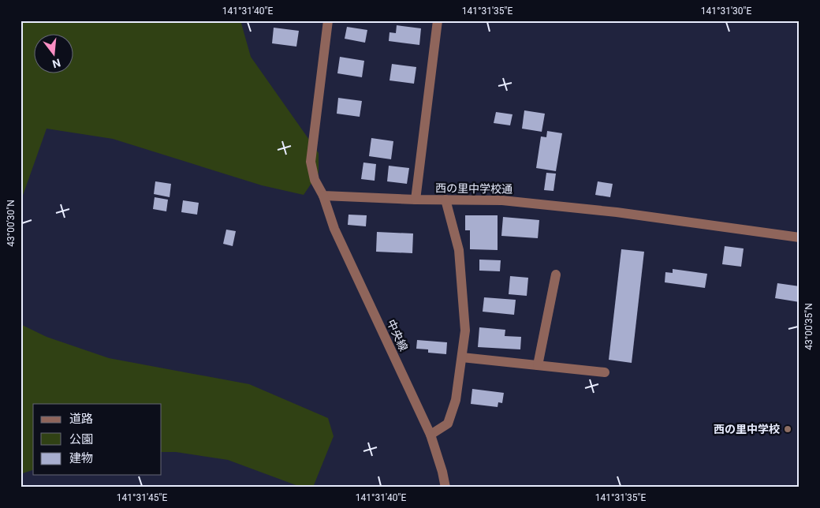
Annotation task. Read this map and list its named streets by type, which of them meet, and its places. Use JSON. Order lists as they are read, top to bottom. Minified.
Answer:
{"streets":{"street":["西の里中学校通","中央線"]},"crossings":[["西の里中学校通","中央線"]],"places":["西の里中学校"],"legend":["道路","公園","建物"],"north":"bottom","coordinates":["141°31'40\"E","141°31'35\"E","141°31'30\"E","43°00'30\"N","43°00'35\"N","141°31'45\"E"]}
